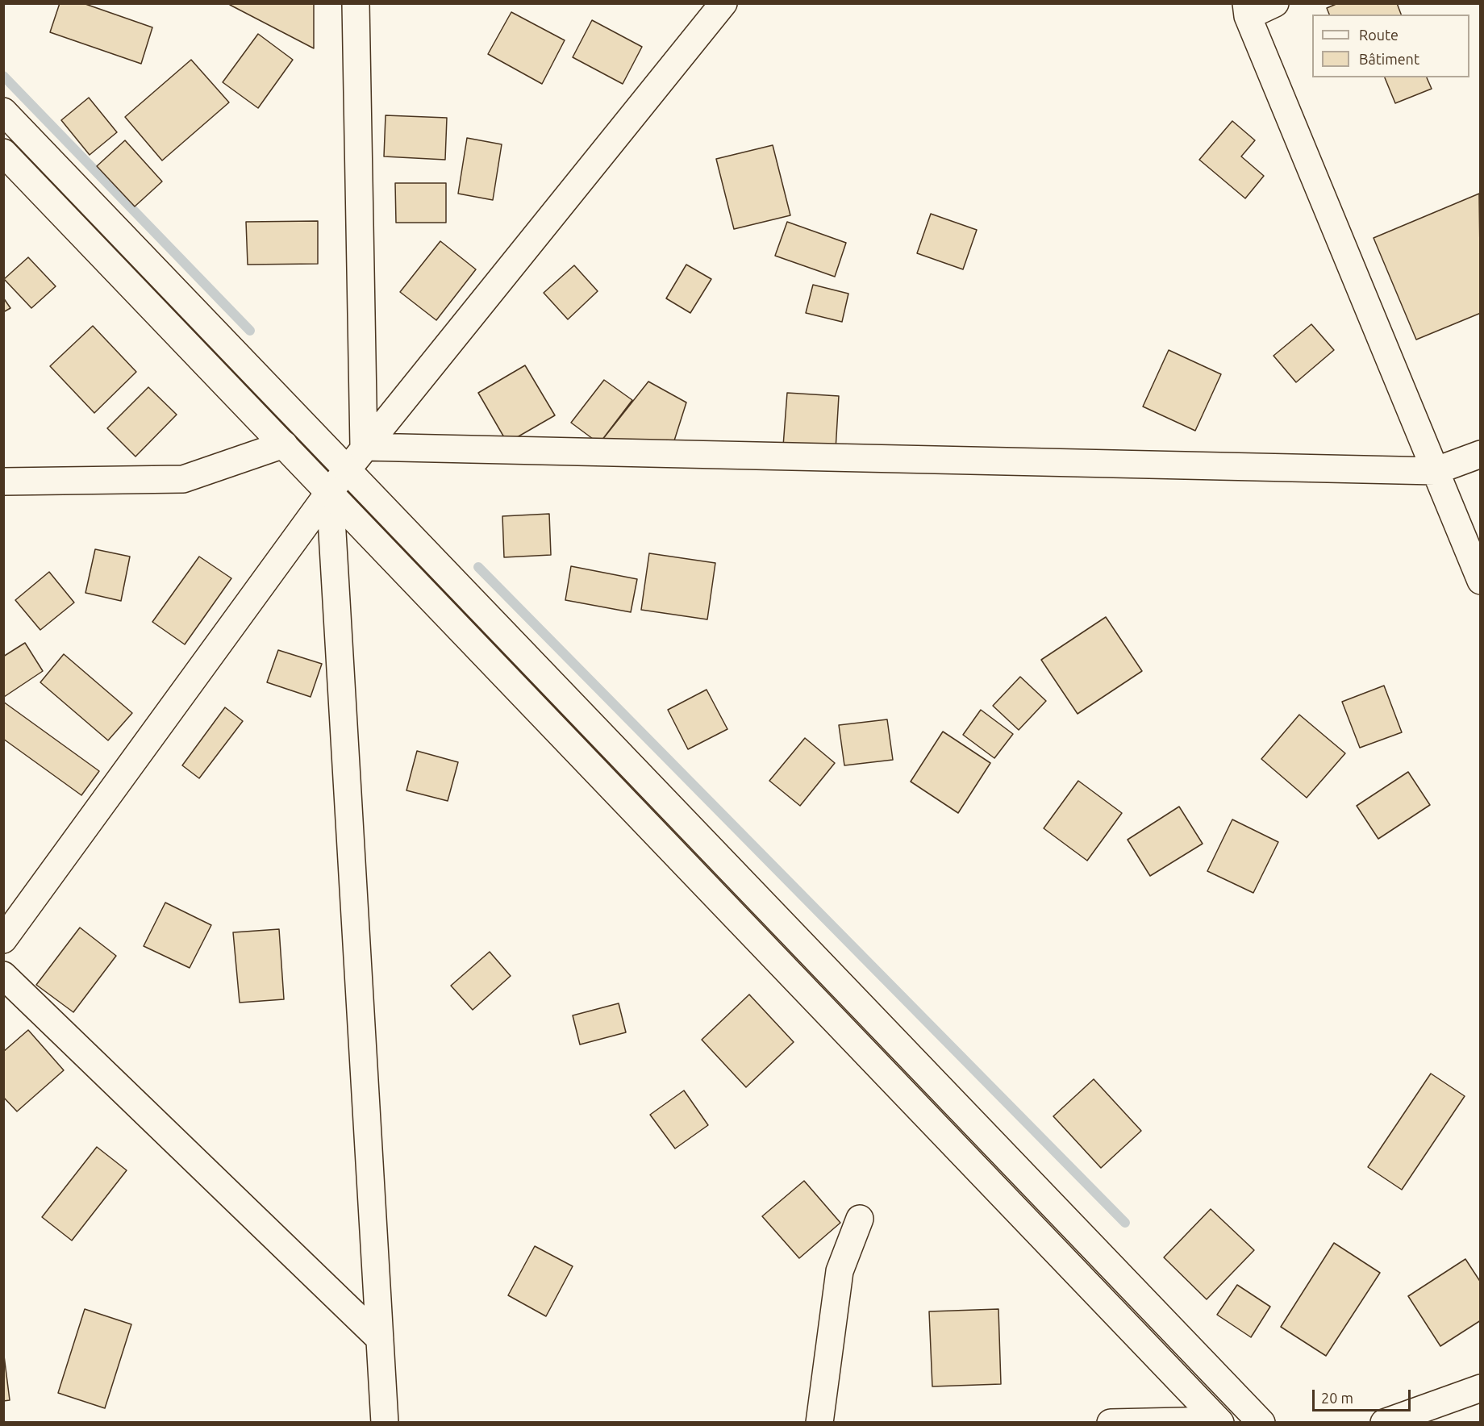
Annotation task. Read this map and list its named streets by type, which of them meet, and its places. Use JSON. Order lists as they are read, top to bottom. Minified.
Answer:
{"legend":["Route","Bâtiment"],"scale_bar":"20 m"}
